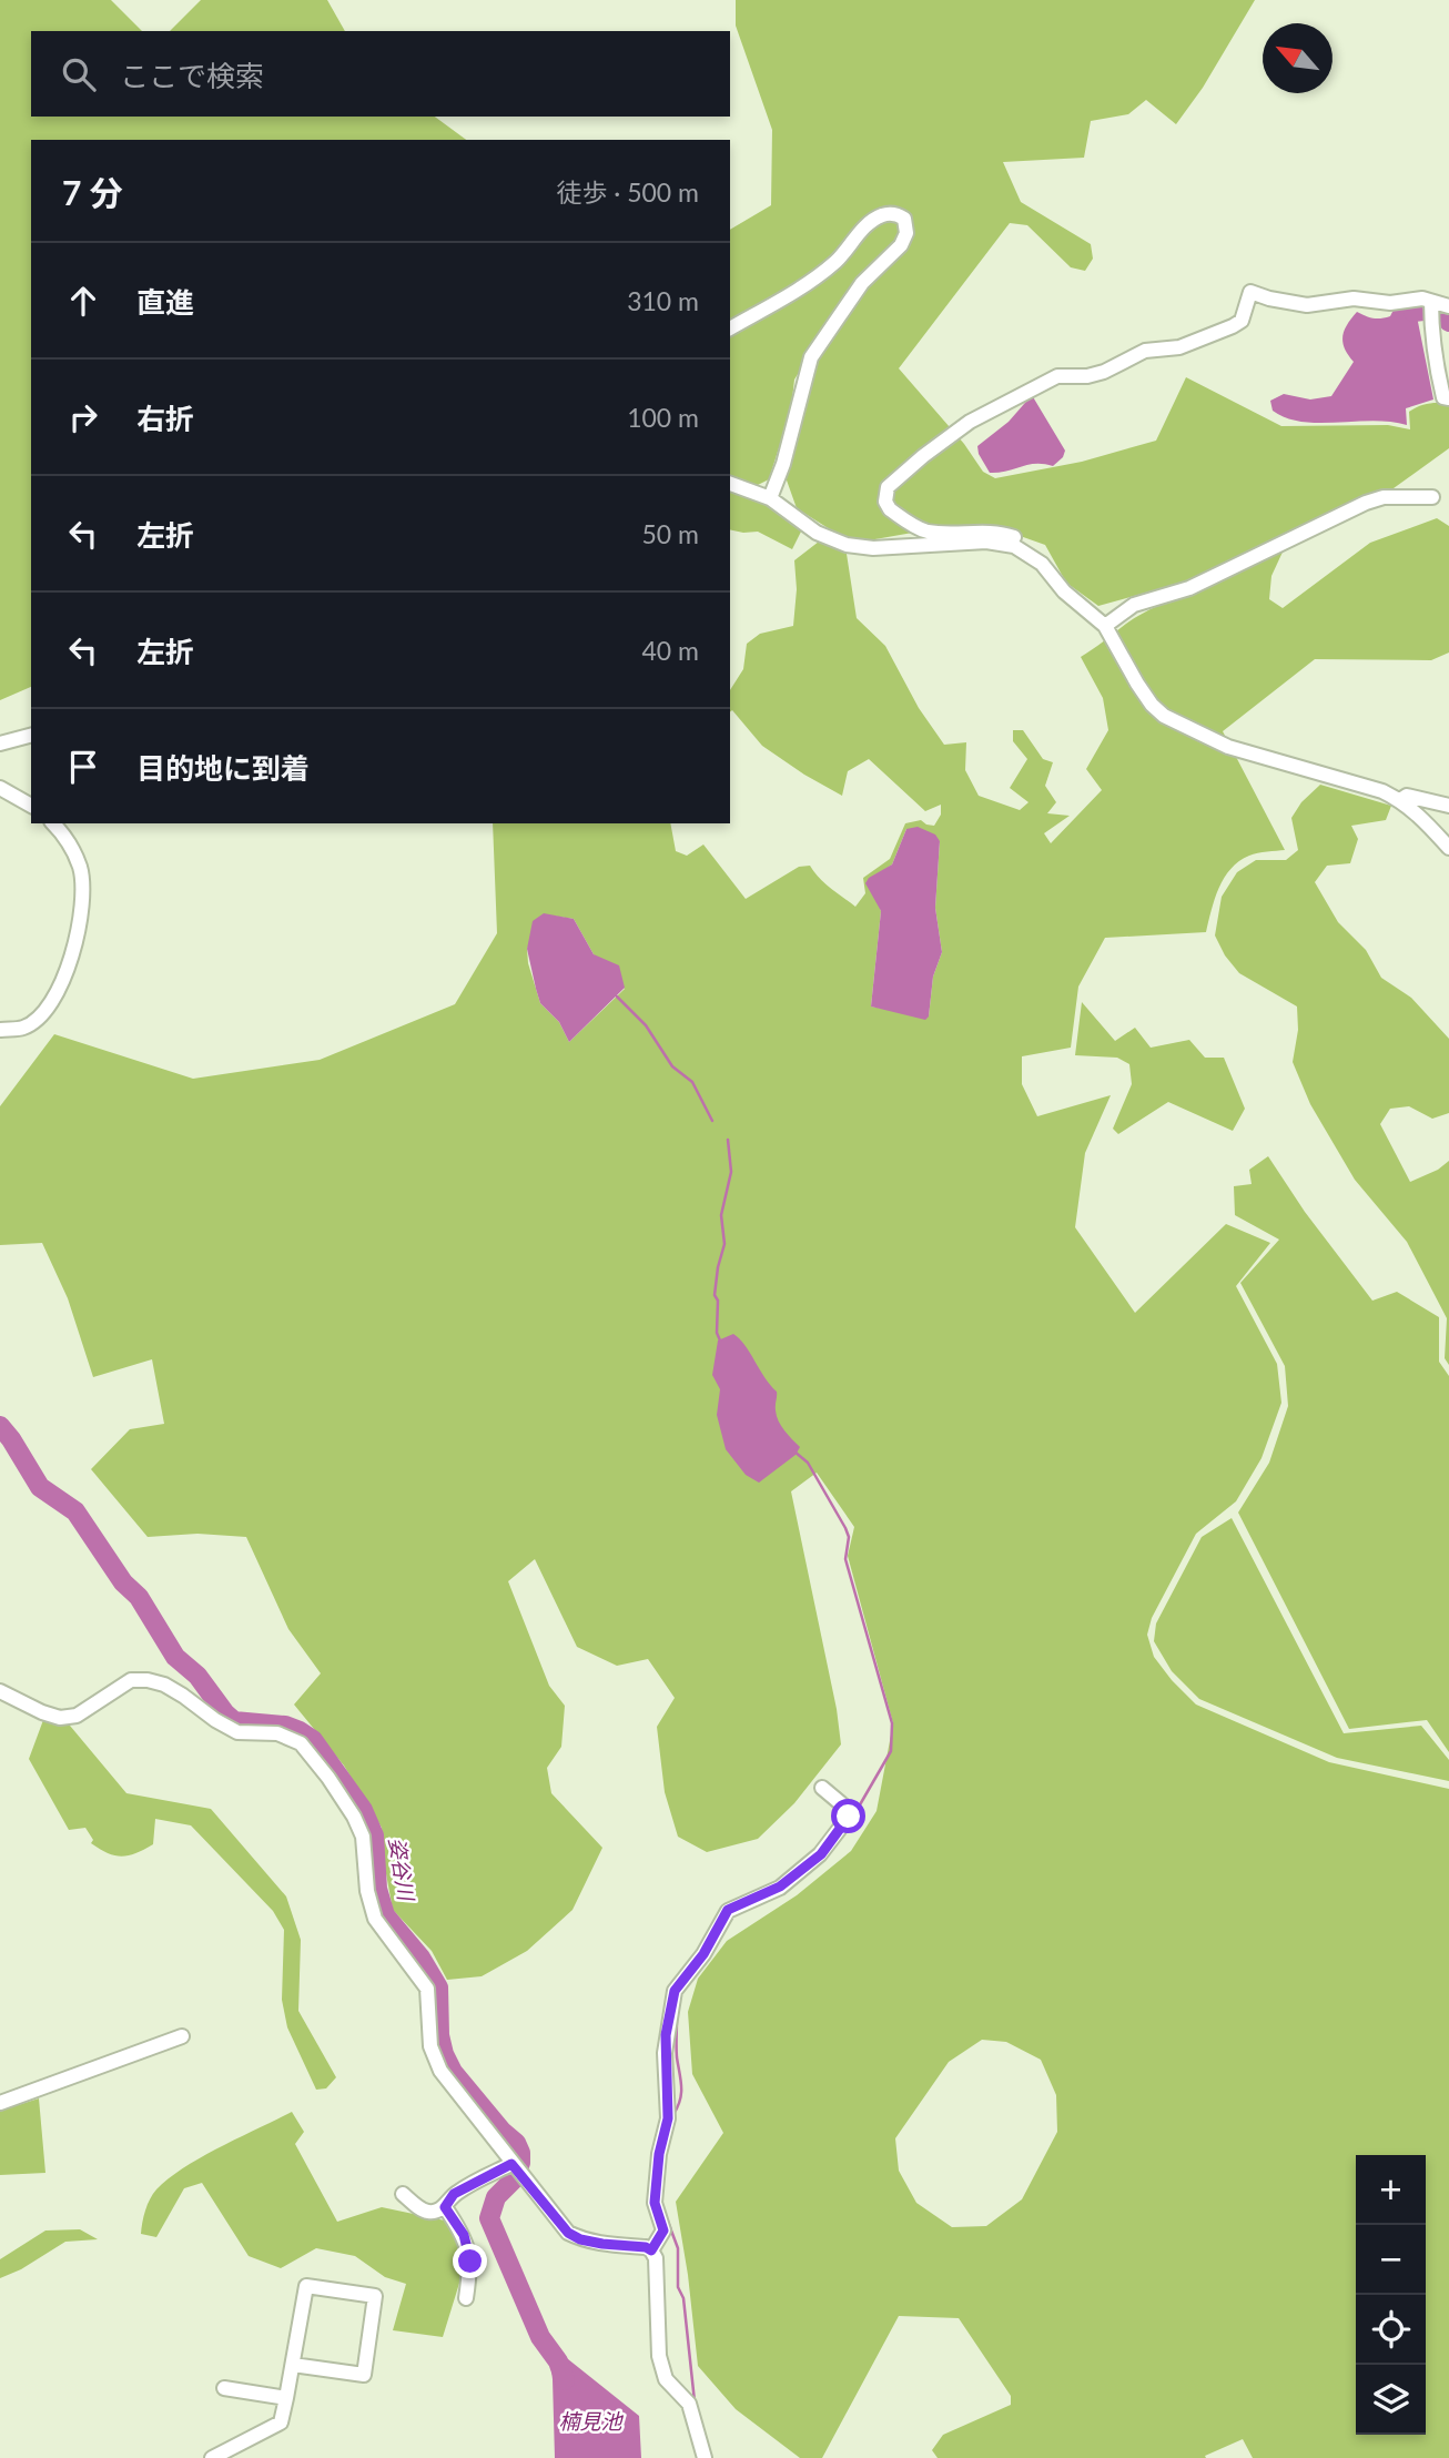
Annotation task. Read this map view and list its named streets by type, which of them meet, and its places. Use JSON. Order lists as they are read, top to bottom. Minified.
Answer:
{"water":["姿谷川","楠見池"],"north":"top left","page":{"search":"ここで検索","heading":["7 分","徒歩 · 500 m"],"list":[["直進","310 m"],["右折","100 m"],["左折","50 m"],["左折","40 m"],"目的地に到着"],"map_buttons":["+","−"]}}
